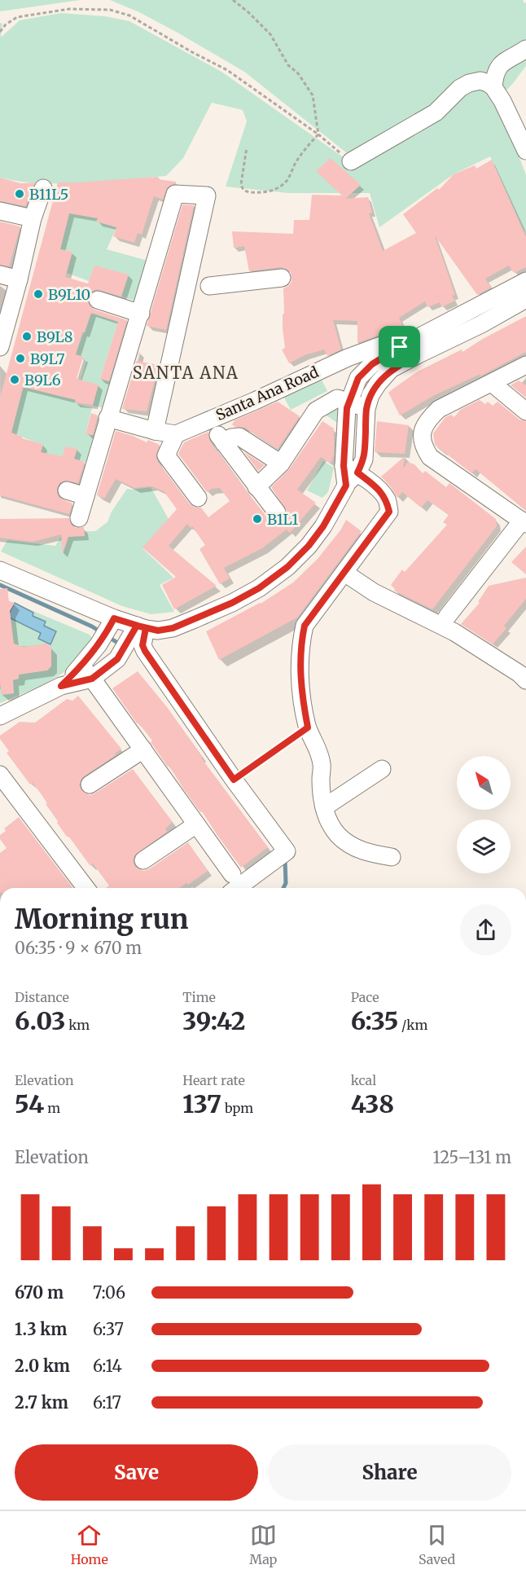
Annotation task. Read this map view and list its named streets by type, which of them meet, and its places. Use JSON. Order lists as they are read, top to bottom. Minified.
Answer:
{"streets":{"street":["Santa Ana Road"]},"districts":["SANTA ANA"],"places":["B11L5","B9L10","B9L8","B9L7","B9L6","B1L1"],"north":"top left","page":{"heading":["Morning run","06:35 · 9 × 670 m"],"stats":[["Distance","6.03 km"],["Time","39:42"],["Pace","6:35 /km"],["Elevation","54 m"],["Heart rate","137 bpm"],["kcal","438"]],"chart":["Elevation","125–131 m"],"list":[{"name":"670 m","note":"7:06"},{"name":"1.3 km","note":"6:37"},{"name":"2.0 km","note":"6:14"},{"name":"2.7 km","note":"6:17"}],"buttons":["Save","Share"],"tabs":["Home","Map","Saved"]}}
